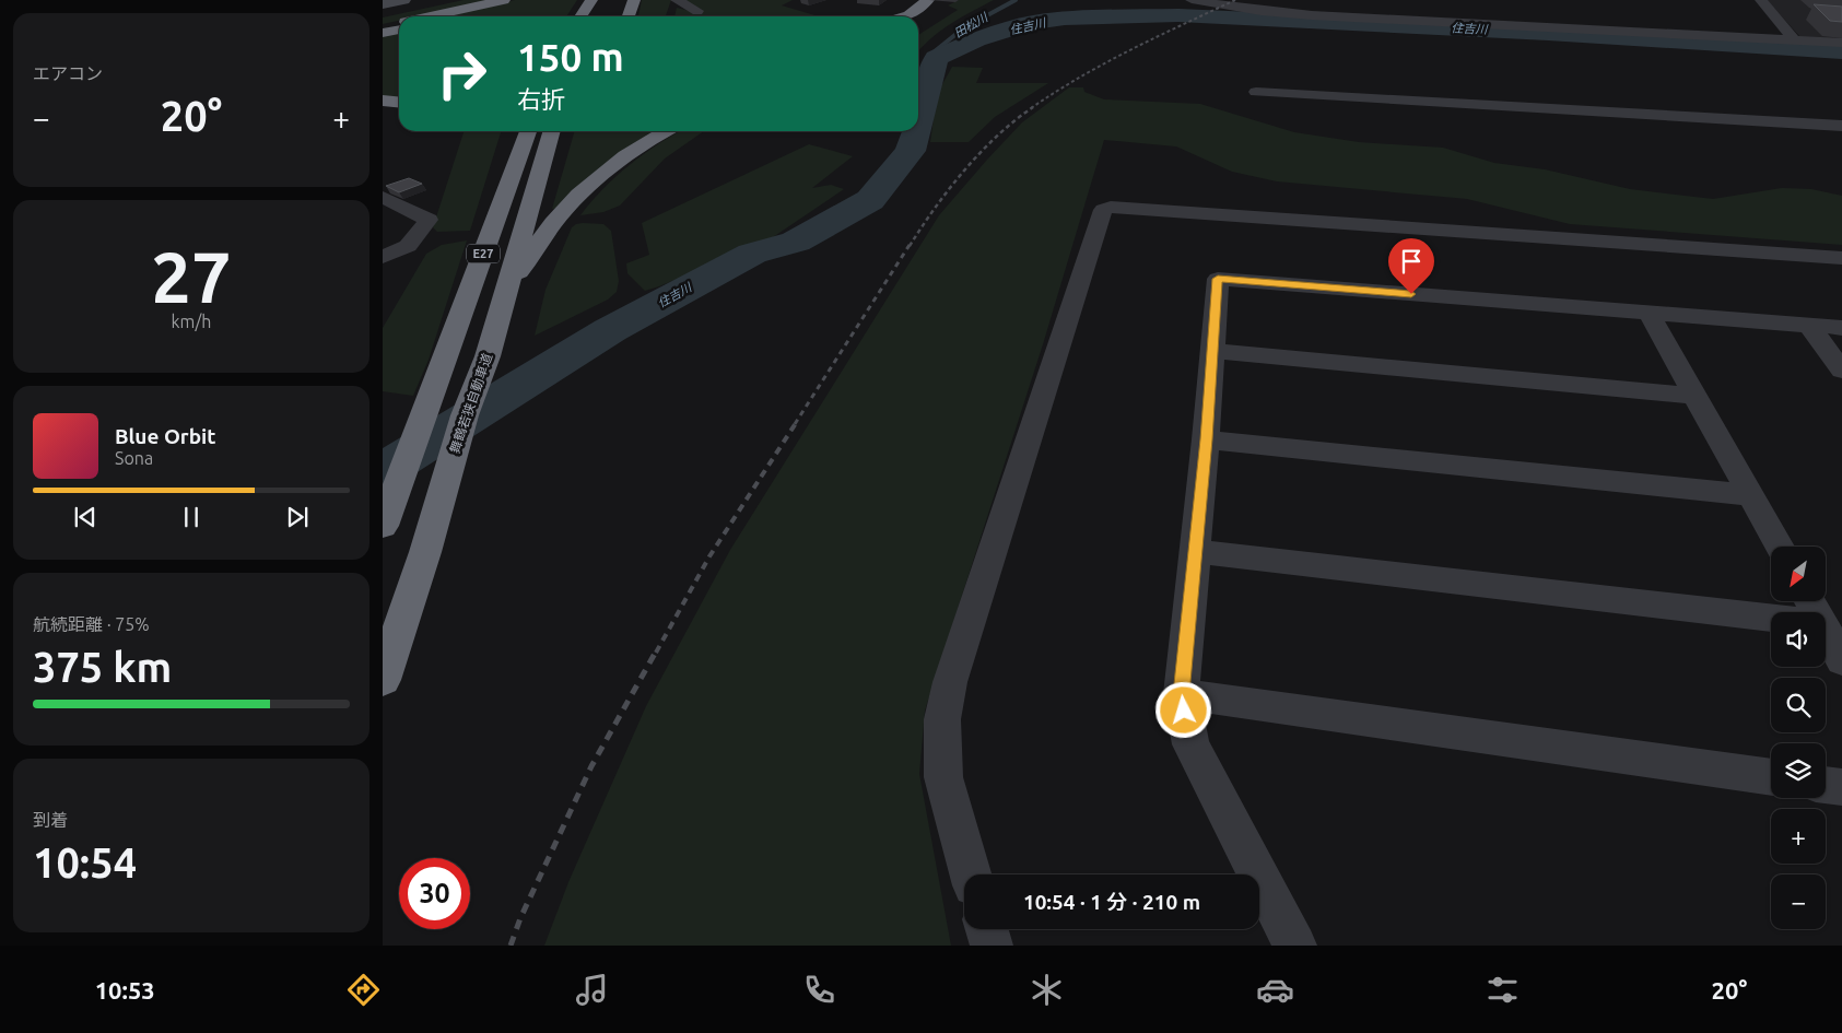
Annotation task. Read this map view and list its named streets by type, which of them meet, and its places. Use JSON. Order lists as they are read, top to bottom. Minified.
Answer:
{"streets":{"highway":["E27","舞鶴若狭自動車道"]},"water":["田松川","住吉川"],"north":"bottom left","page":{"tile":["エアコン",["27","km/h"],["航続距離 · 75%","375 km"],["到着","10:54"]],"turn":["150 m","右折"],"heat":["−","20°","+"],"song":["Blue Orbit","Sona"],"map_buttons":["+","−"],"limit":"30","trip":"10:54 · 1 分 · 210 m","tabs":["10:53","20°"]}}
